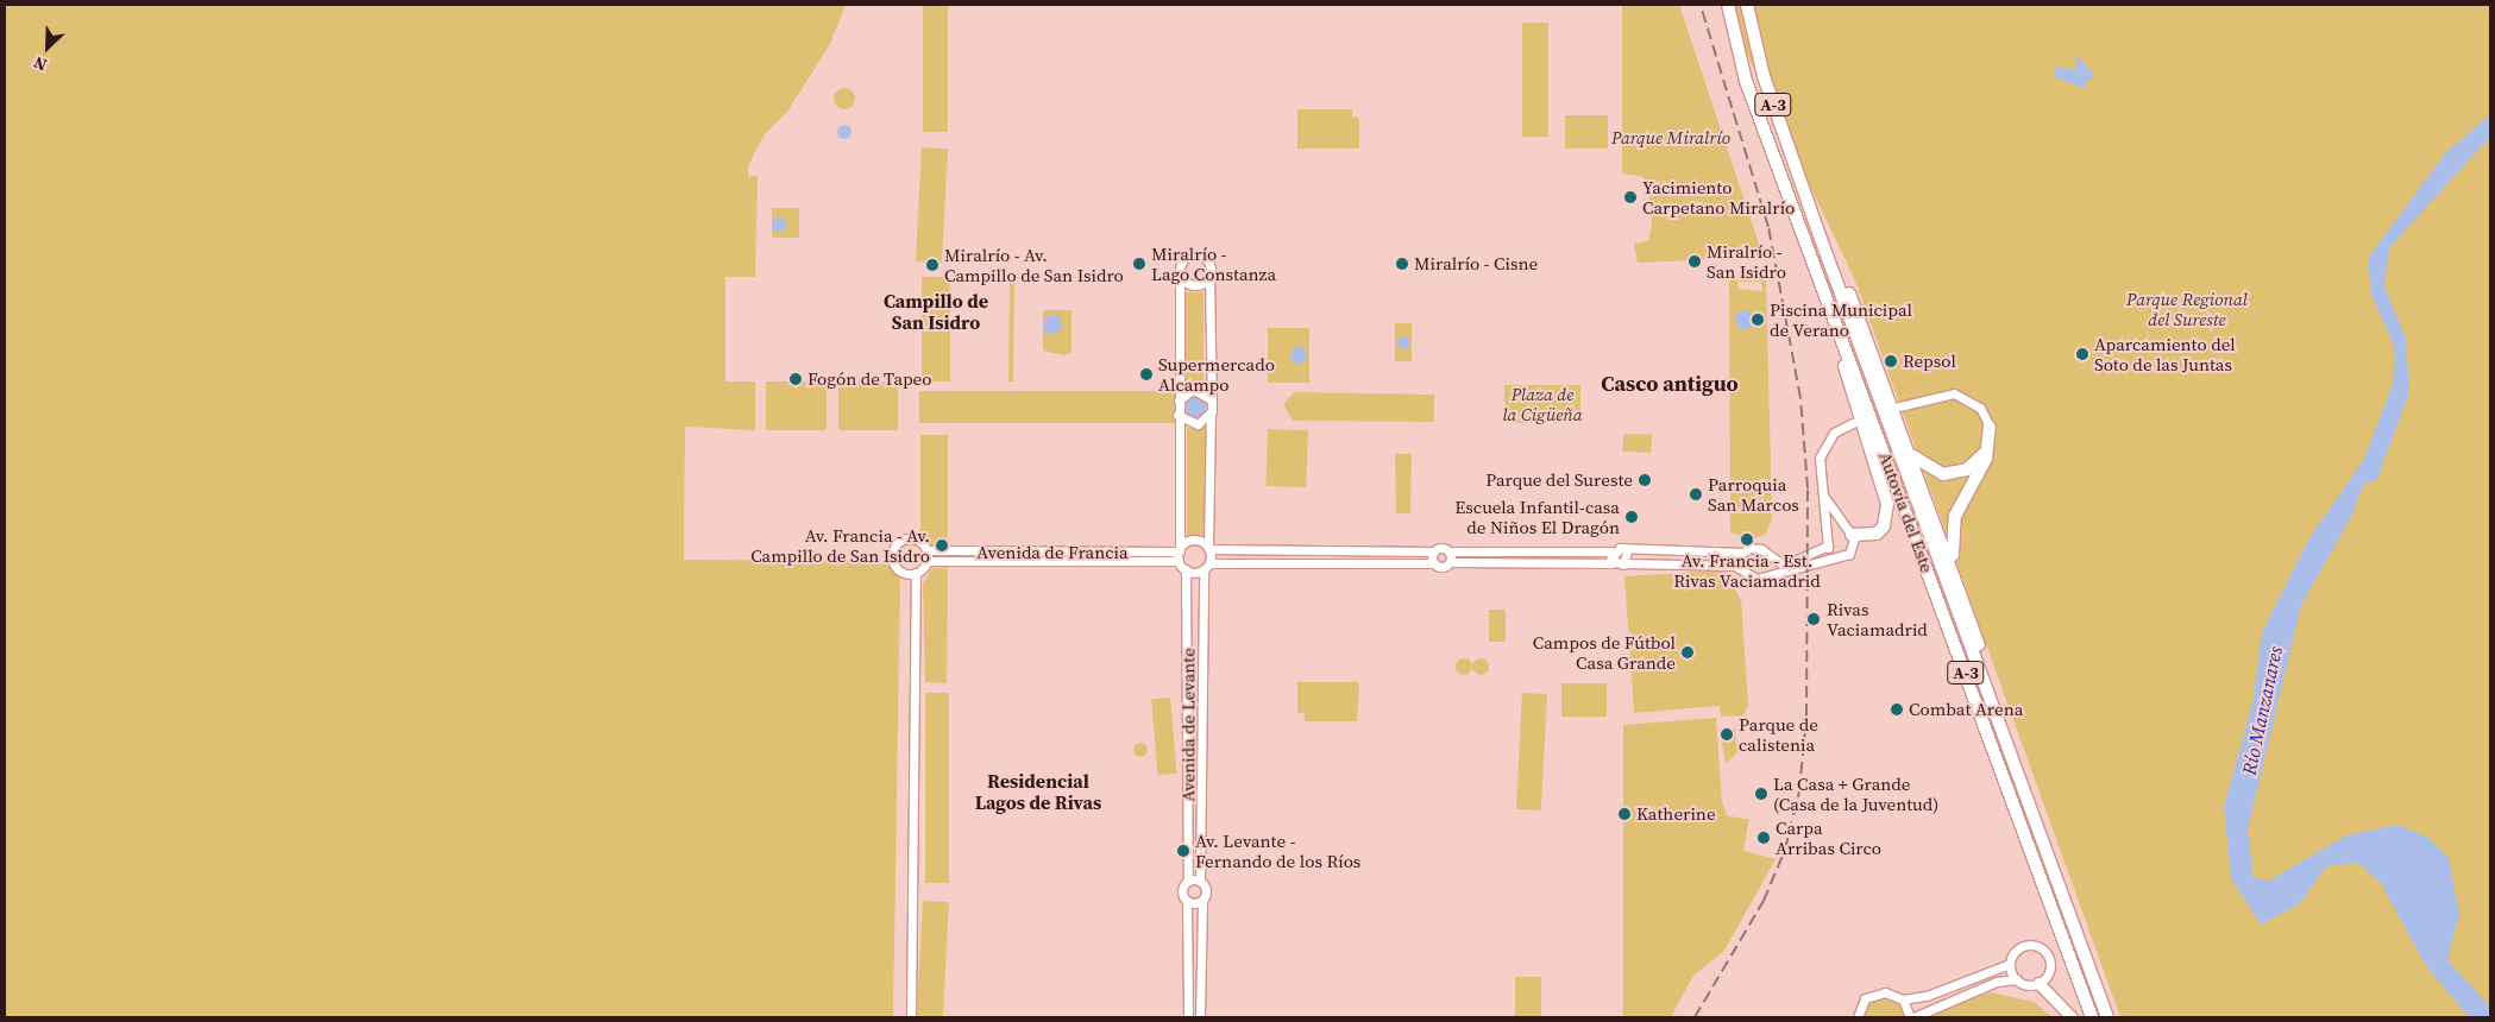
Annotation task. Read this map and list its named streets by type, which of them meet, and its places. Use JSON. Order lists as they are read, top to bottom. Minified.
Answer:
{"streets":{"highway":["A-3","Autovía del Este"],"street":["Avenida de Francia","Avenida de Levante"]},"crossings":[["Avenida de Francia","Avenida de Levante"]],"districts":["Campillo de San Isidro","Casco antiguo","Residencial Lagos de Rivas"],"water":["Río Manzanares"],"parks":["Parque Miralrío","Parque Regional del Sureste","Plaza de la Cigüeña"],"places":["Yacimiento Carpetano Miralrío","Miralrío - San Isidro","Miralrío - Lago Constanza","Miralrío - Cisne","Miralrío - Av. Campillo de San Isidro","Piscina Municipal de Verano","Aparcamiento del Soto de las Juntas","Repsol","Supermercado Alcampo","Fogón de Tapeo","Parque del Sureste","Parroquia San Marcos","Escuela Infantil-casa de Niños El Dragón","Av. Francia - Est. Rivas Vaciamadrid","Av. Francia - Av. Campillo de San Isidro","Rivas Vaciamadrid","Campos de Fútbol Casa Grande","Combat Arena","Parque de calistenia","La Casa + Grande (Casa de la Juventud)","Katherine","Carpa Arribas Circo","Av. Levante - Fernando de los Ríos"],"north":"bottom left"}
